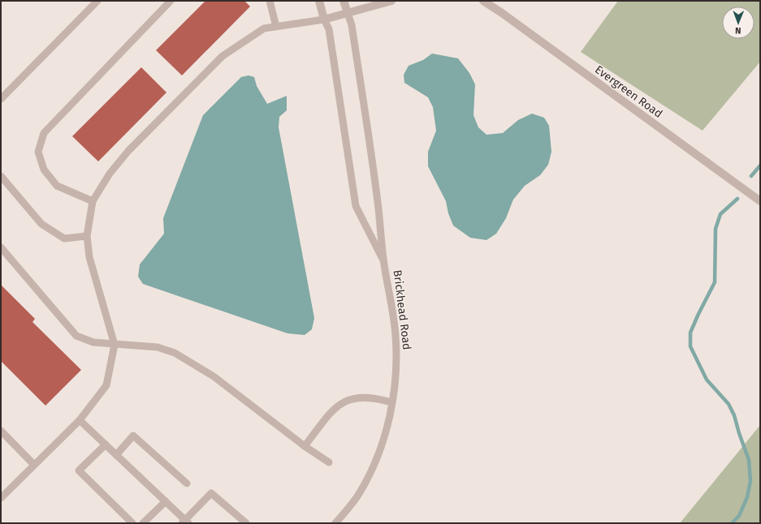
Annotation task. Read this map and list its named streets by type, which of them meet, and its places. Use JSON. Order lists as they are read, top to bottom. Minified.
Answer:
{"streets":{"street":["Evergreen Road"],"lane":["Brickhead Road"]},"north":"bottom"}
